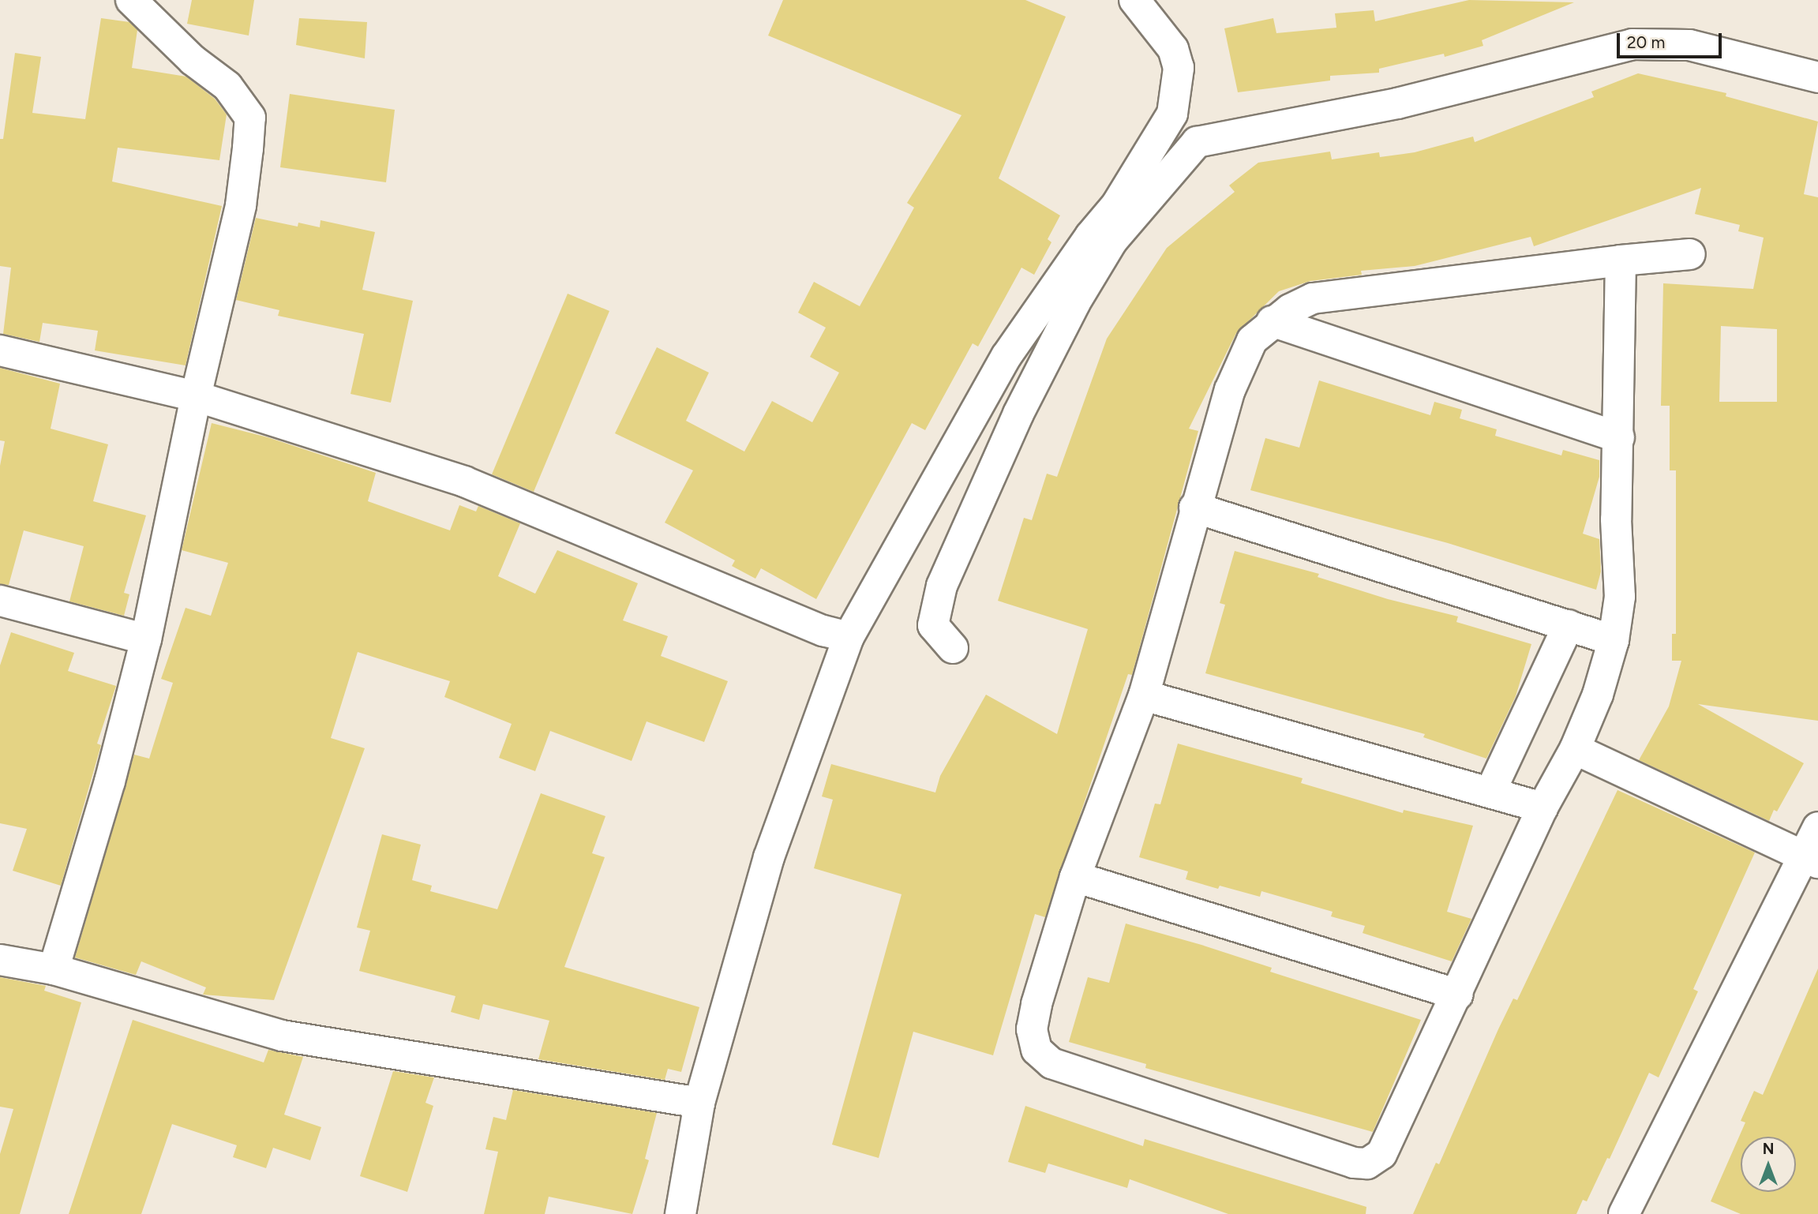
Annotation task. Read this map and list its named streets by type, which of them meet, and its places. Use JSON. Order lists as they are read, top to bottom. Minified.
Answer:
{"scale_bar":"20 m","north":"top"}
